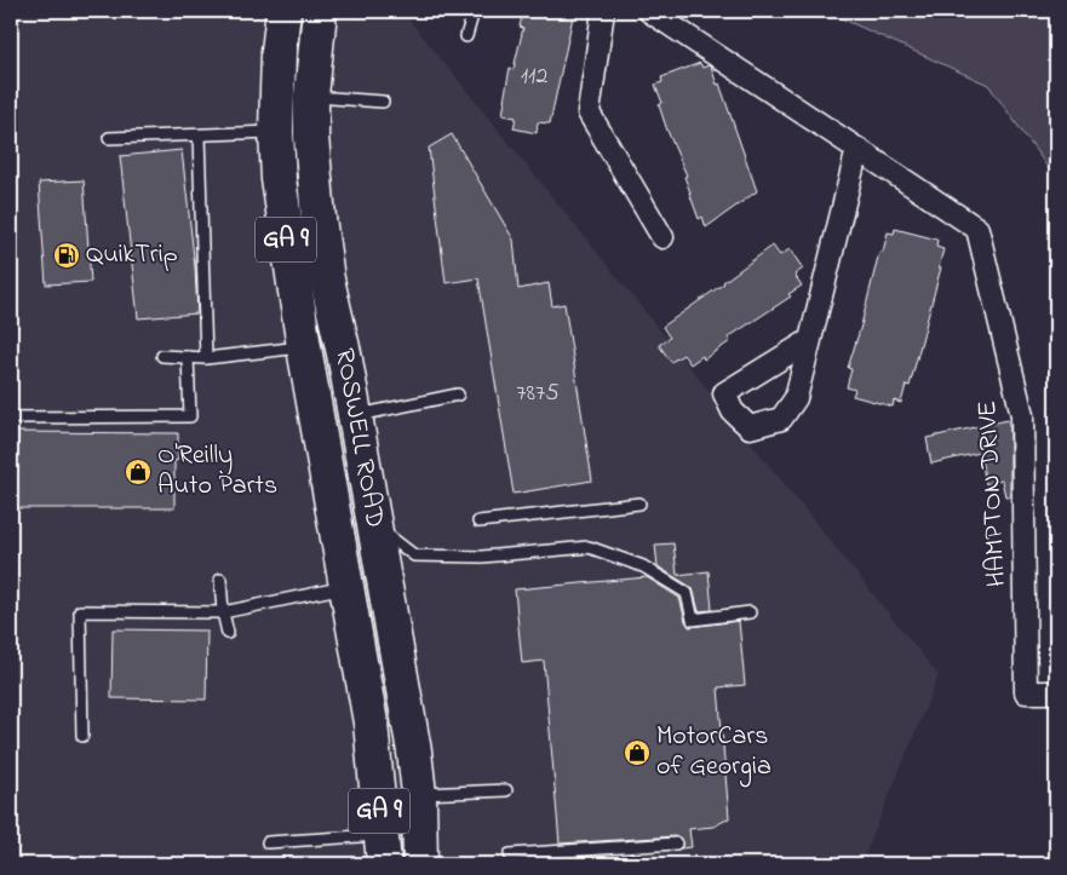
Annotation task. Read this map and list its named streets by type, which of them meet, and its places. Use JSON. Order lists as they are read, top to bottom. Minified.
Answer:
{"streets":{"main road":["GA 9","ROSWELL ROAD"],"street":["HAMPTON DRIVE"]},"places":{"fuel station":["QuikTrip"],"shop":["O'Reilly Auto Parts","MotorCars of Georgia"]},"house_numbers":["112","7875"]}
